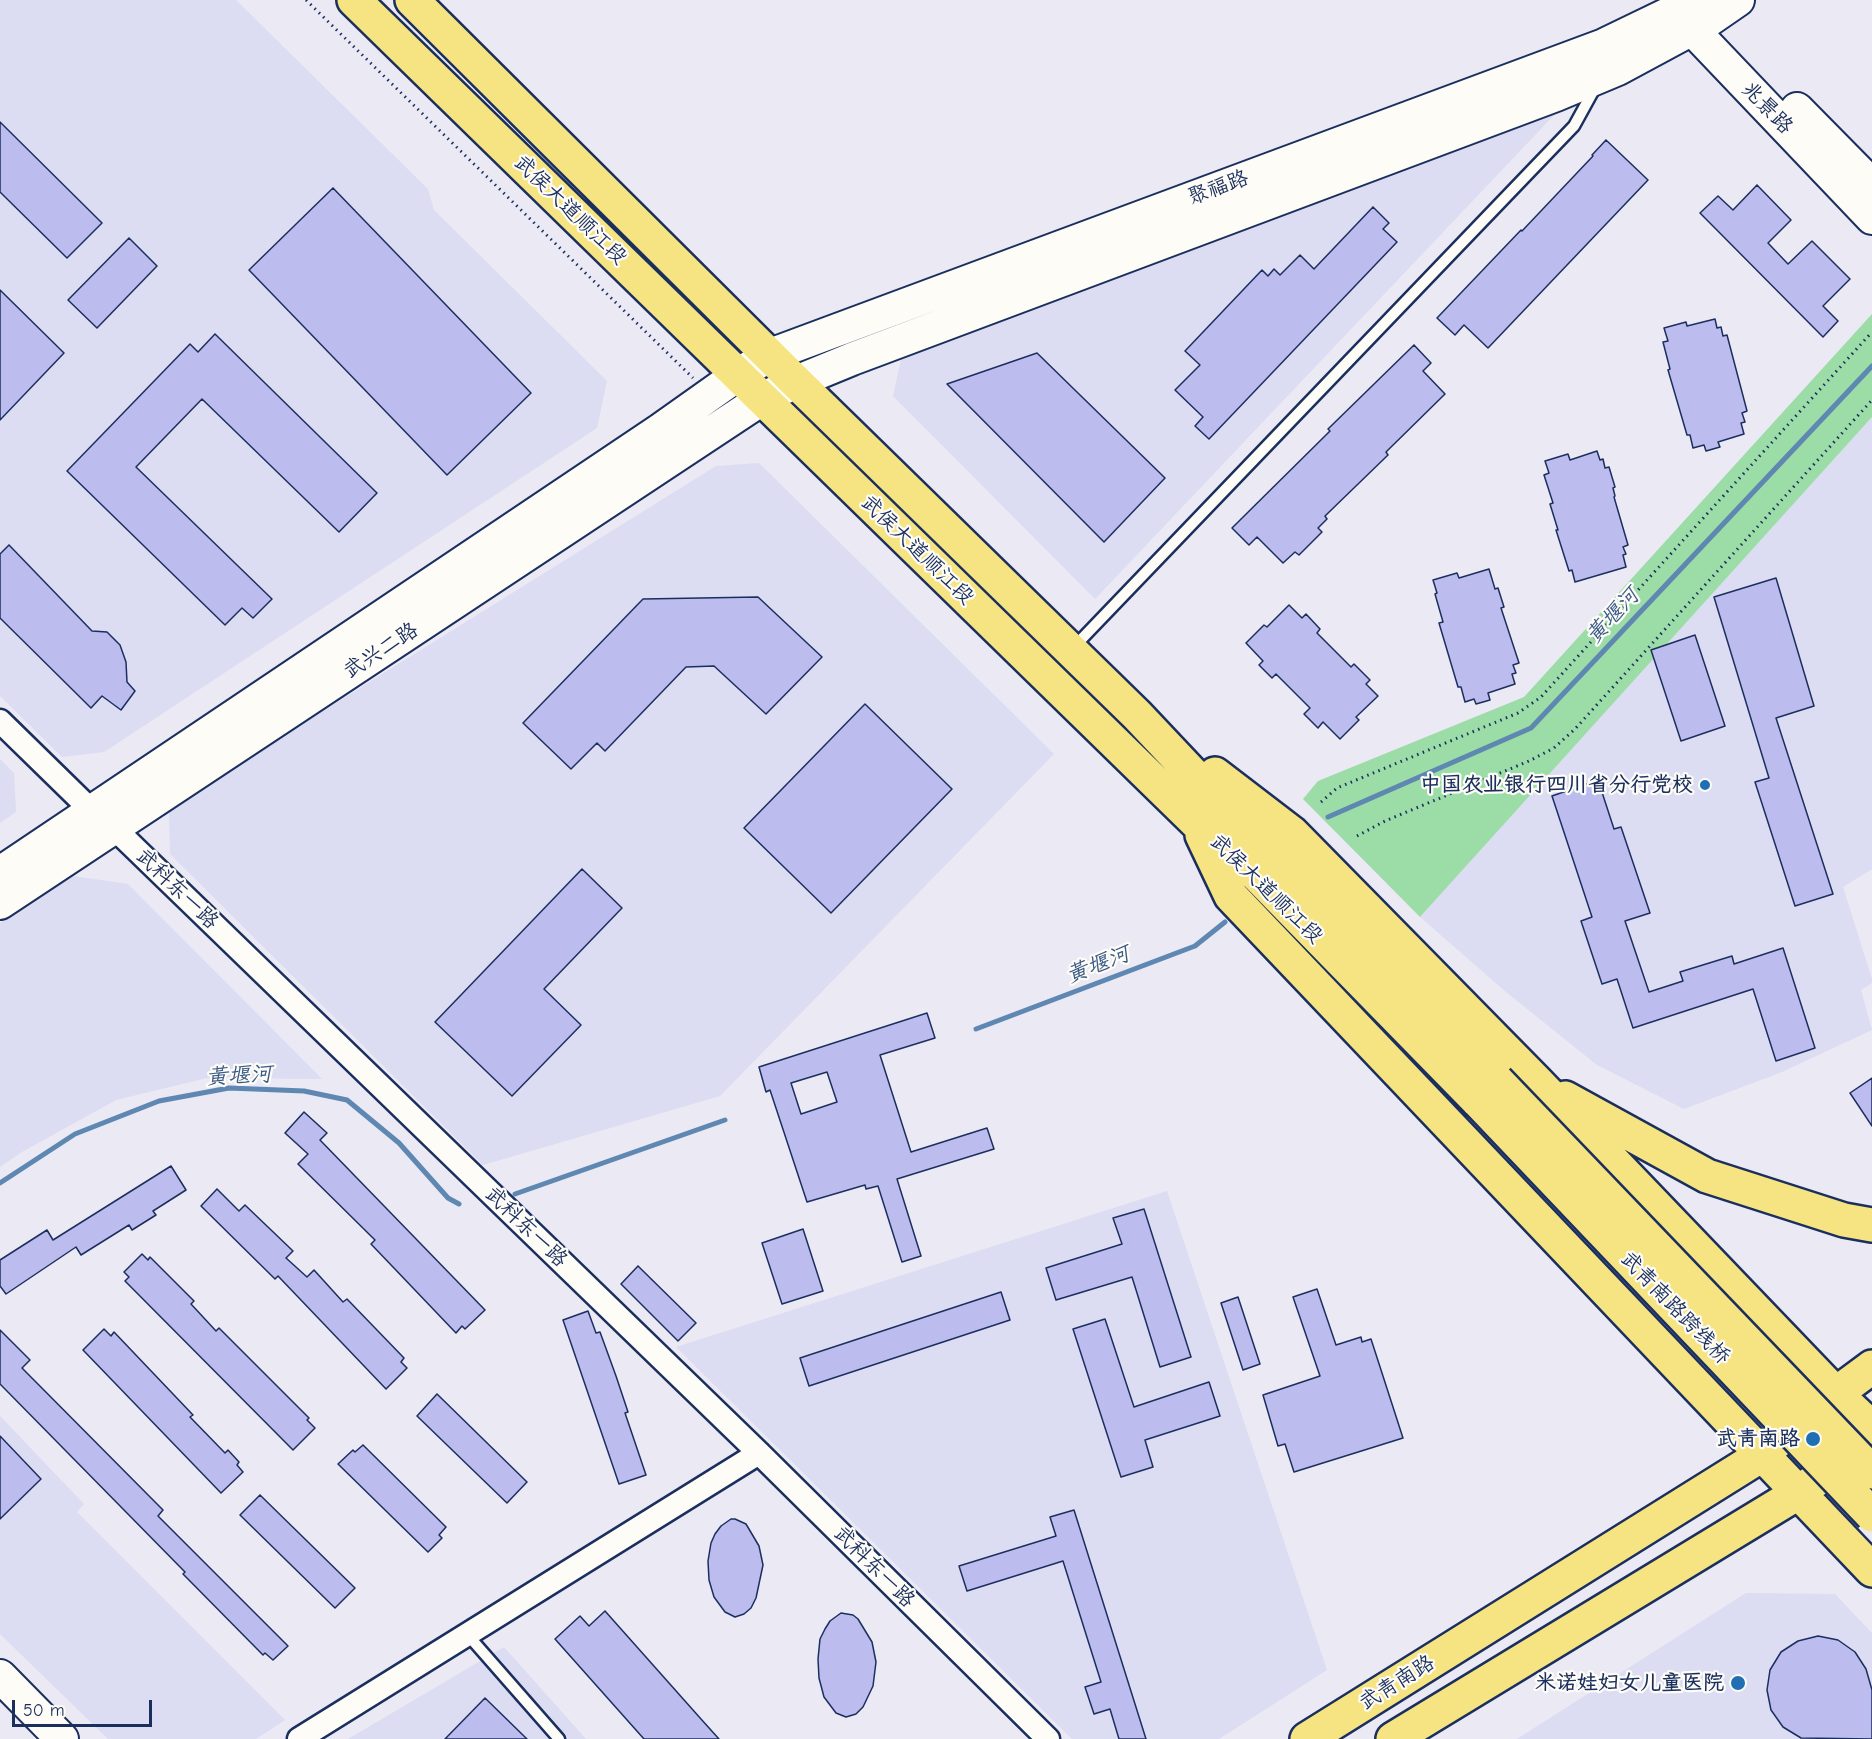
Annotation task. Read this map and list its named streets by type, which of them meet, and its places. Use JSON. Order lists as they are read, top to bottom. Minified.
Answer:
{"streets":{"main road":["武侯大道顺江段","武青南路跨线桥","武青南路"],"street":["兆景路","聚福路","武兴二路","武科东一路"]},"crossings":[["兆景路","聚福路"],["兆景路","武兴二路"],["聚福路","武侯大道顺江段"],["聚福路","武兴二路"],["聚福路","武科东一路"],["武侯大道顺江段","武兴二路"],["武侯大道顺江段","武青南路跨线桥"],["武兴二路","武科东一路"]],"water":["黄堰河"],"places":["中国农业银行四川省分行党校","武青南路","米诺娃妇女儿童医院"],"scale_bar":"50 m"}
